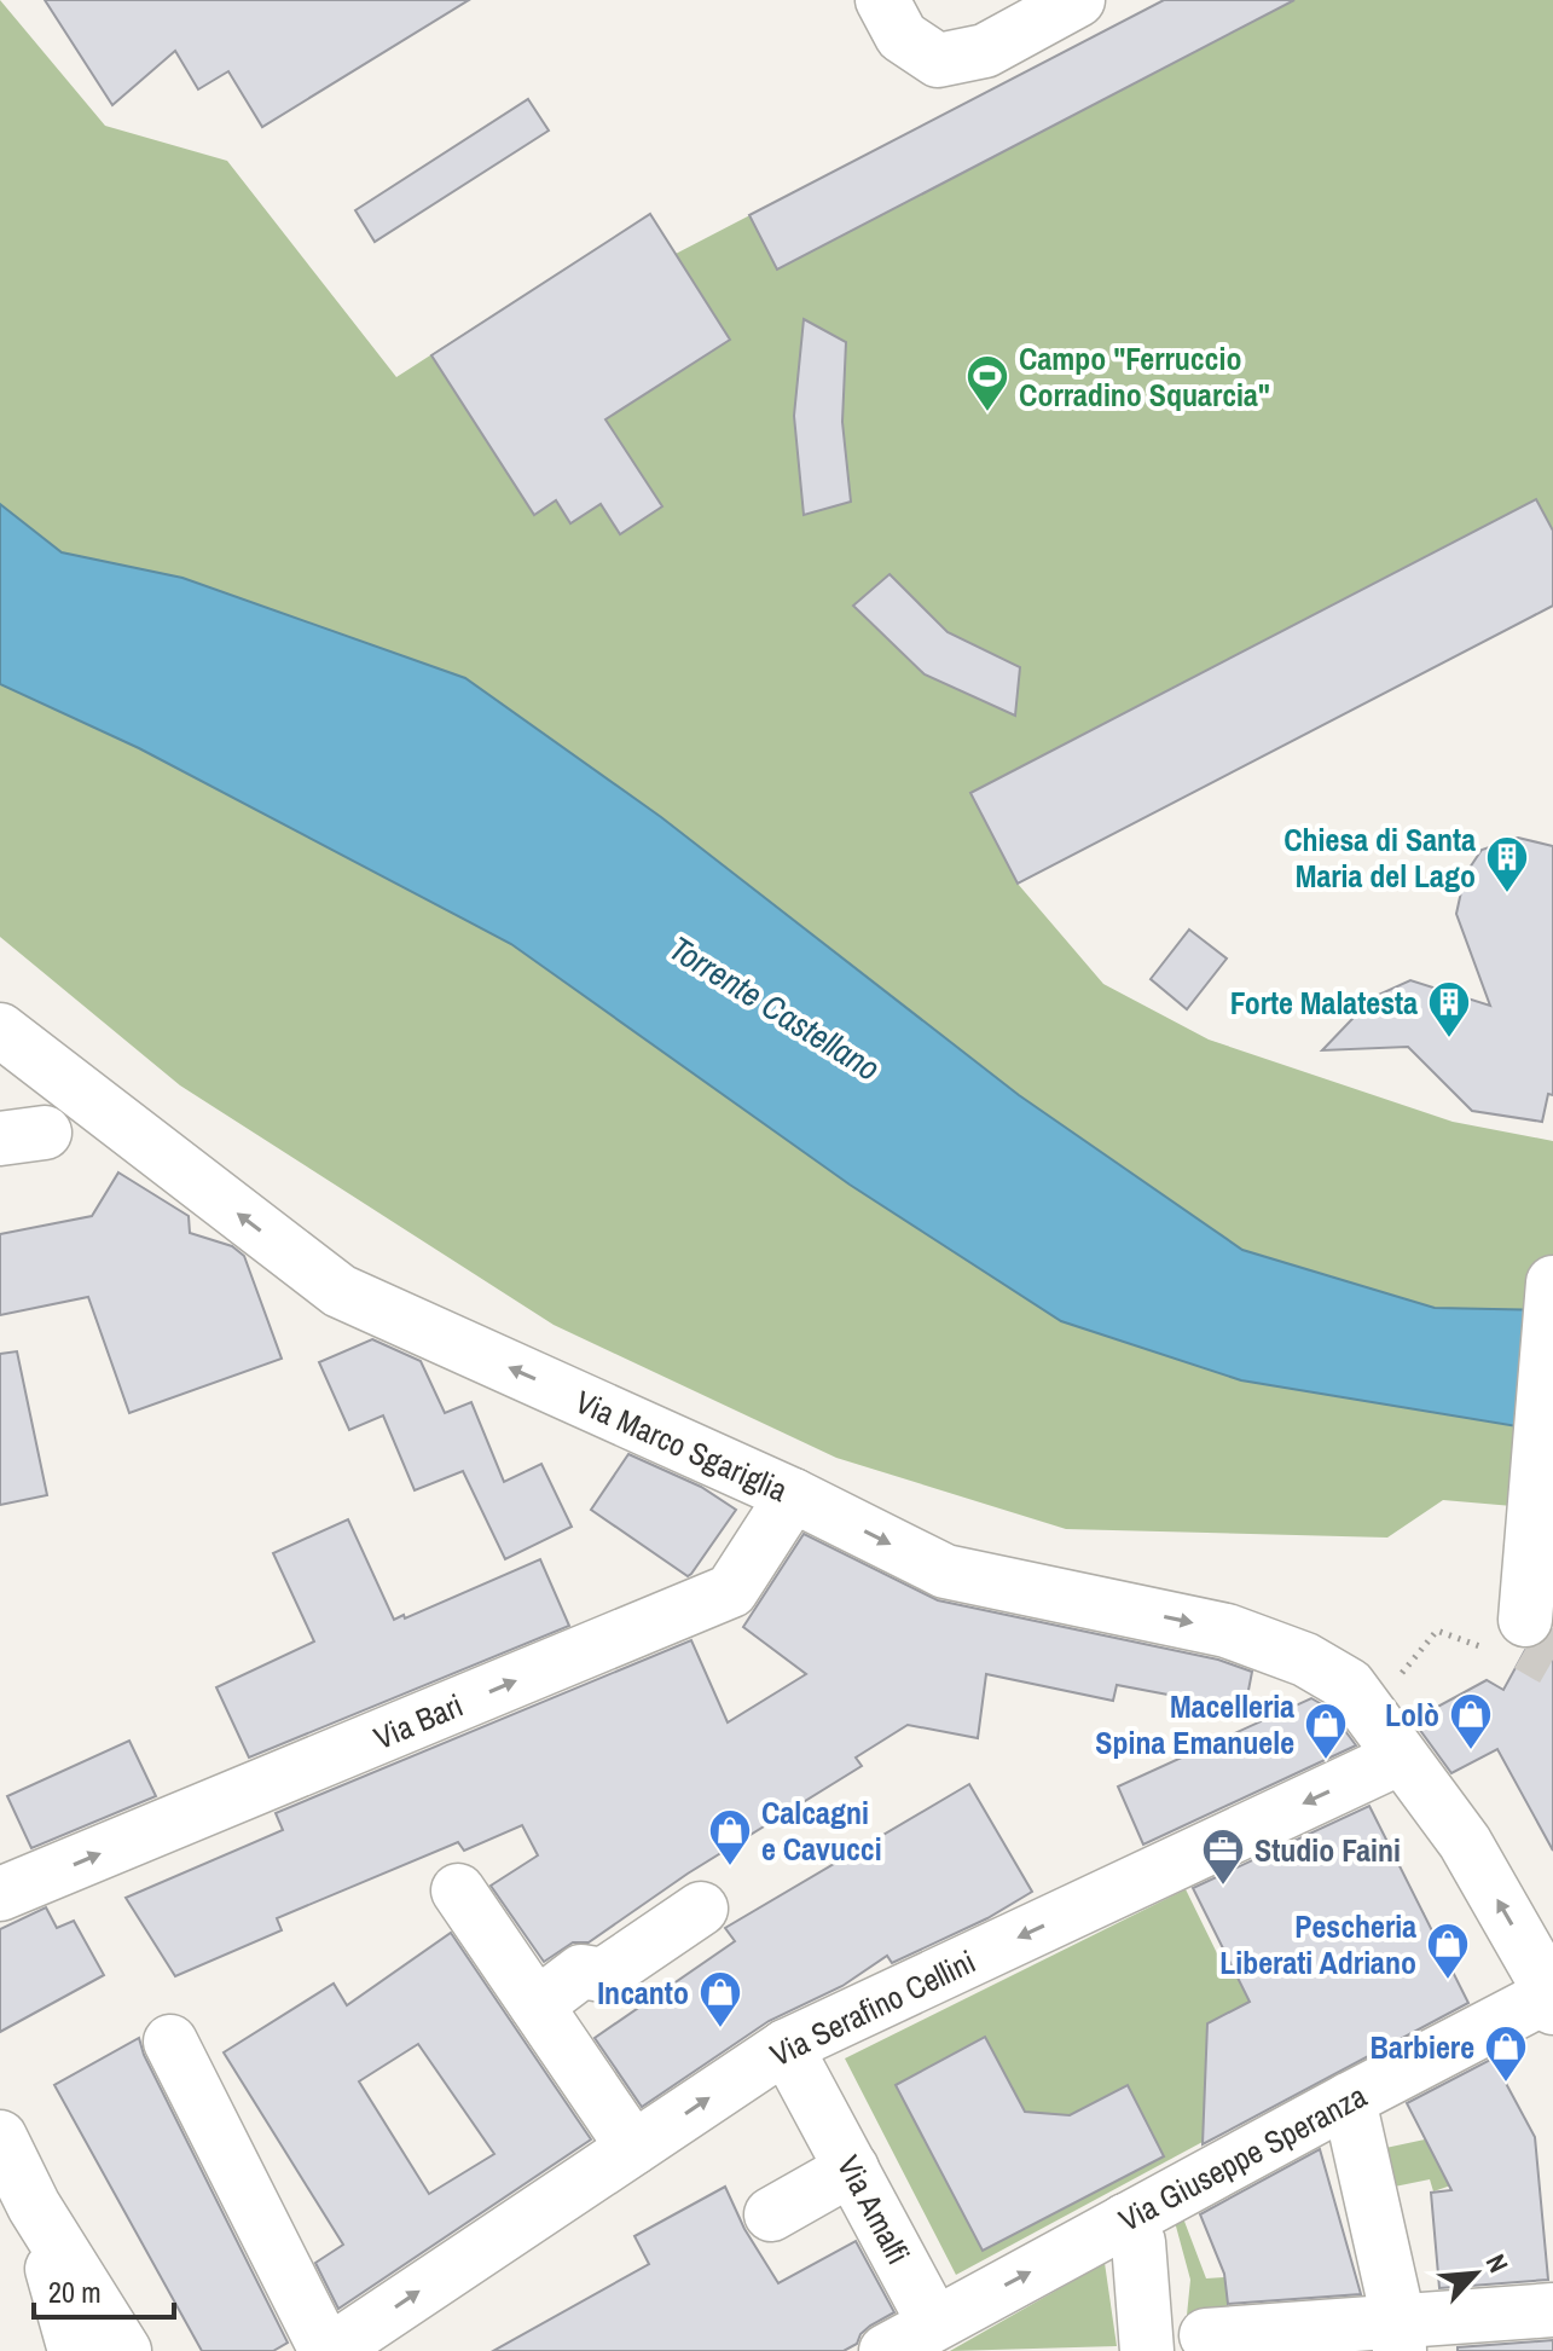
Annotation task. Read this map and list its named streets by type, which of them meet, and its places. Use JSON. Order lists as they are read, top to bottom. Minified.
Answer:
{"streets":{"street":["Via Marco Sgariglia","Via Bari","Via Serafino Cellini","Via Giuseppe Speranza","Via Amalfi"]},"crossings":[["Via Marco Sgariglia","Via Bari"],["Via Marco Sgariglia","Via Serafino Cellini"],["Via Marco Sgariglia","Via Giuseppe Speranza"],["Via Serafino Cellini","Via Amalfi"],["Via Giuseppe Speranza","Via Amalfi"]],"one_way":["Via Bari"],"water":["Torrente Castellano"],"places":{"sports":["Campo \"Ferruccio Corradino Squarcia\""],"building":["Chiesa di Santa Maria del Lago","Forte Malatesta"],"shop":["Lolò","Macelleria Spina Emanuele","Calcagni e Cavucci","Pescheria Liberati Adriano","Incanto","Barbiere"],"office":["Studio Faini"]},"scale_bar":"20 m","north":"top right"}
